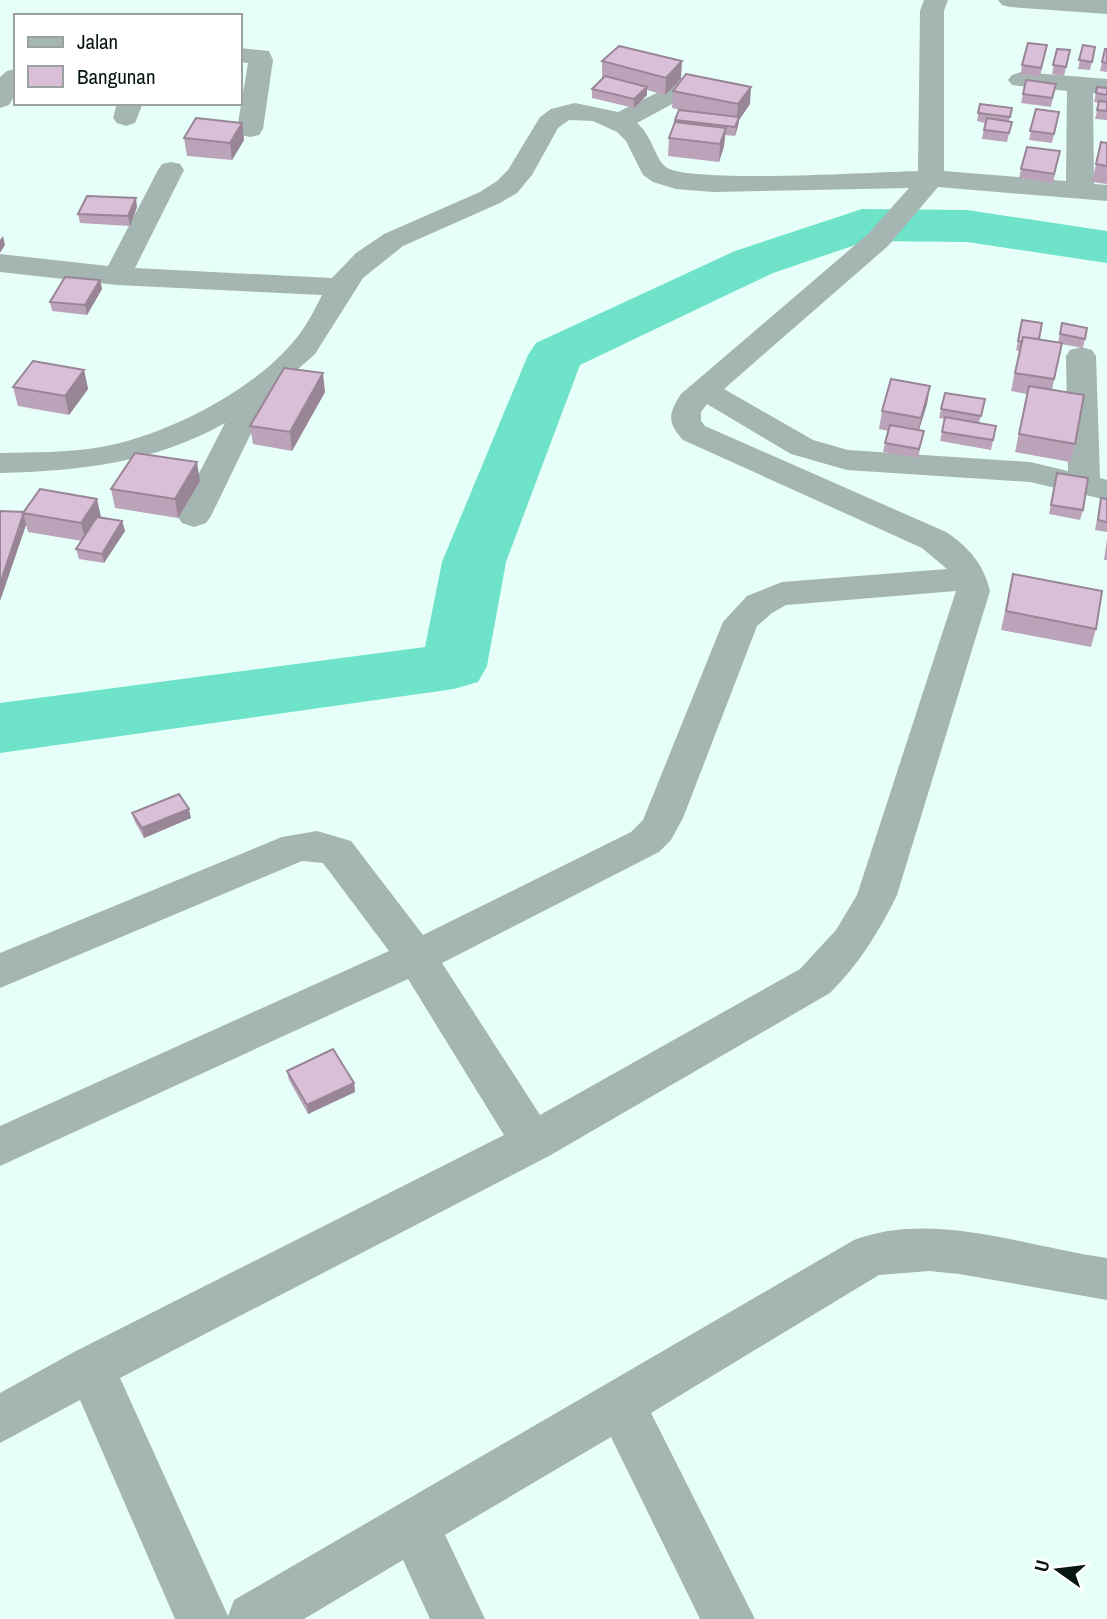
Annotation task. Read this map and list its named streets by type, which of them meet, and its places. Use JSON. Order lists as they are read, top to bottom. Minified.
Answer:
{"legend":["Jalan","Bangunan"],"north":"left"}
